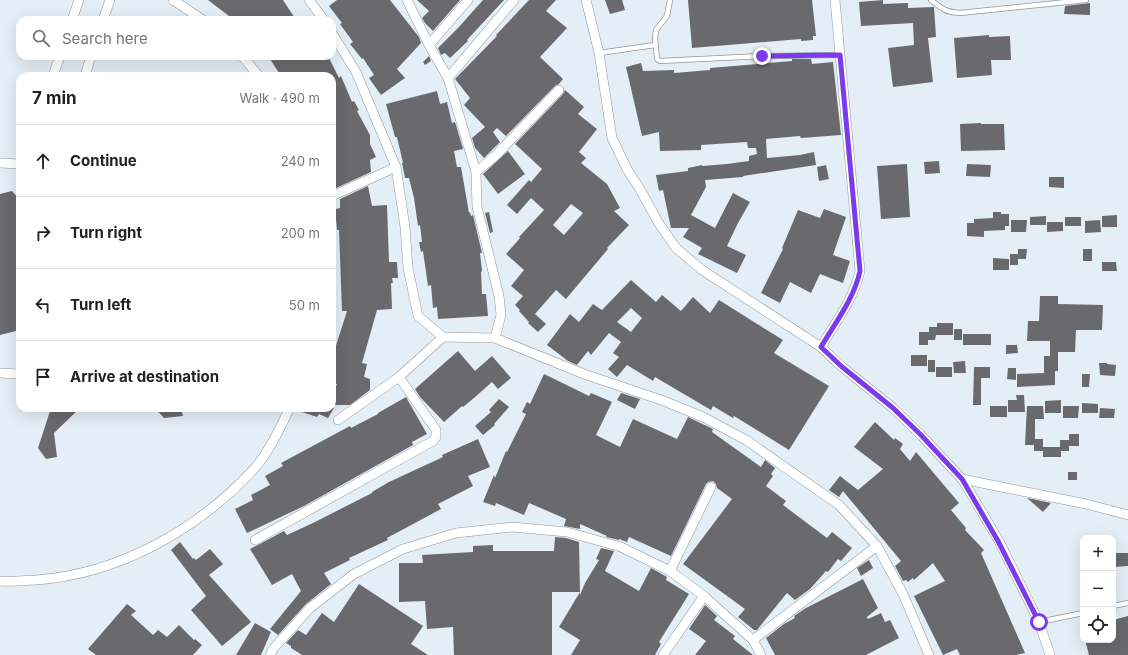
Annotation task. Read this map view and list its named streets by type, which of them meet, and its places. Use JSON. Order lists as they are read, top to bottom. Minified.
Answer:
{"page":{"search":"Search here","heading":["7 min","Walk · 490 m"],"list":[["Continue","240 m"],["Turn right","200 m"],["Turn left","50 m"],"Arrive at destination"],"map_buttons":["+","−"]}}
